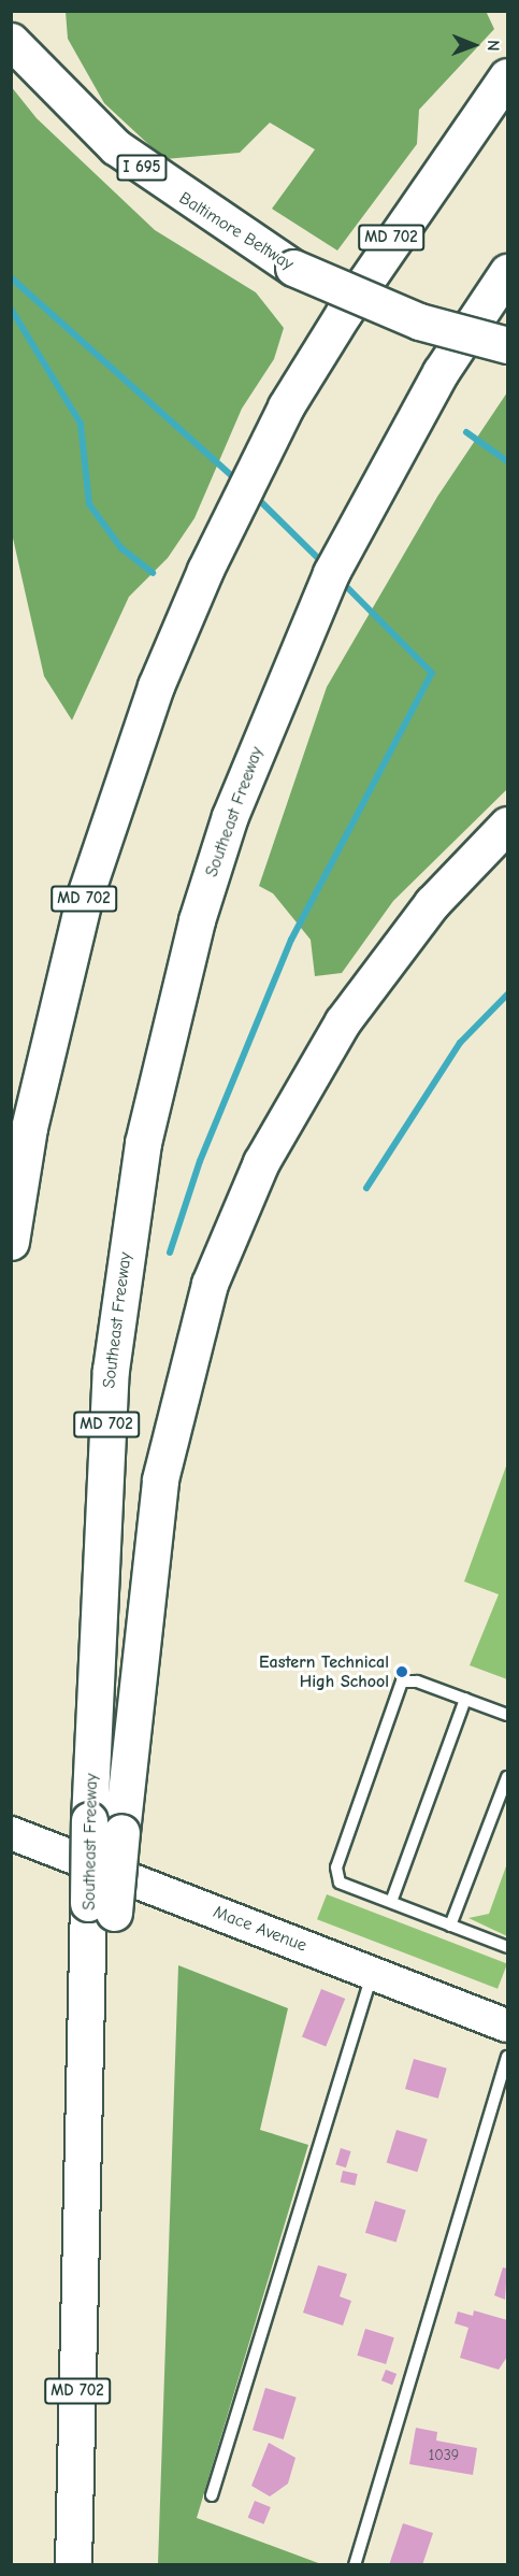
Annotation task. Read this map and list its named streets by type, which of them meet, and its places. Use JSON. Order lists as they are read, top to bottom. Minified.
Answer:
{"streets":{"highway":["I 695","Baltimore Beltway","MD 702","Southeast Freeway"],"main road":["Mace Avenue"]},"crossings":[["MD 702","Southeast Freeway"]],"places":["Eastern Technical High School"],"house_numbers":["1039"],"north":"right"}
